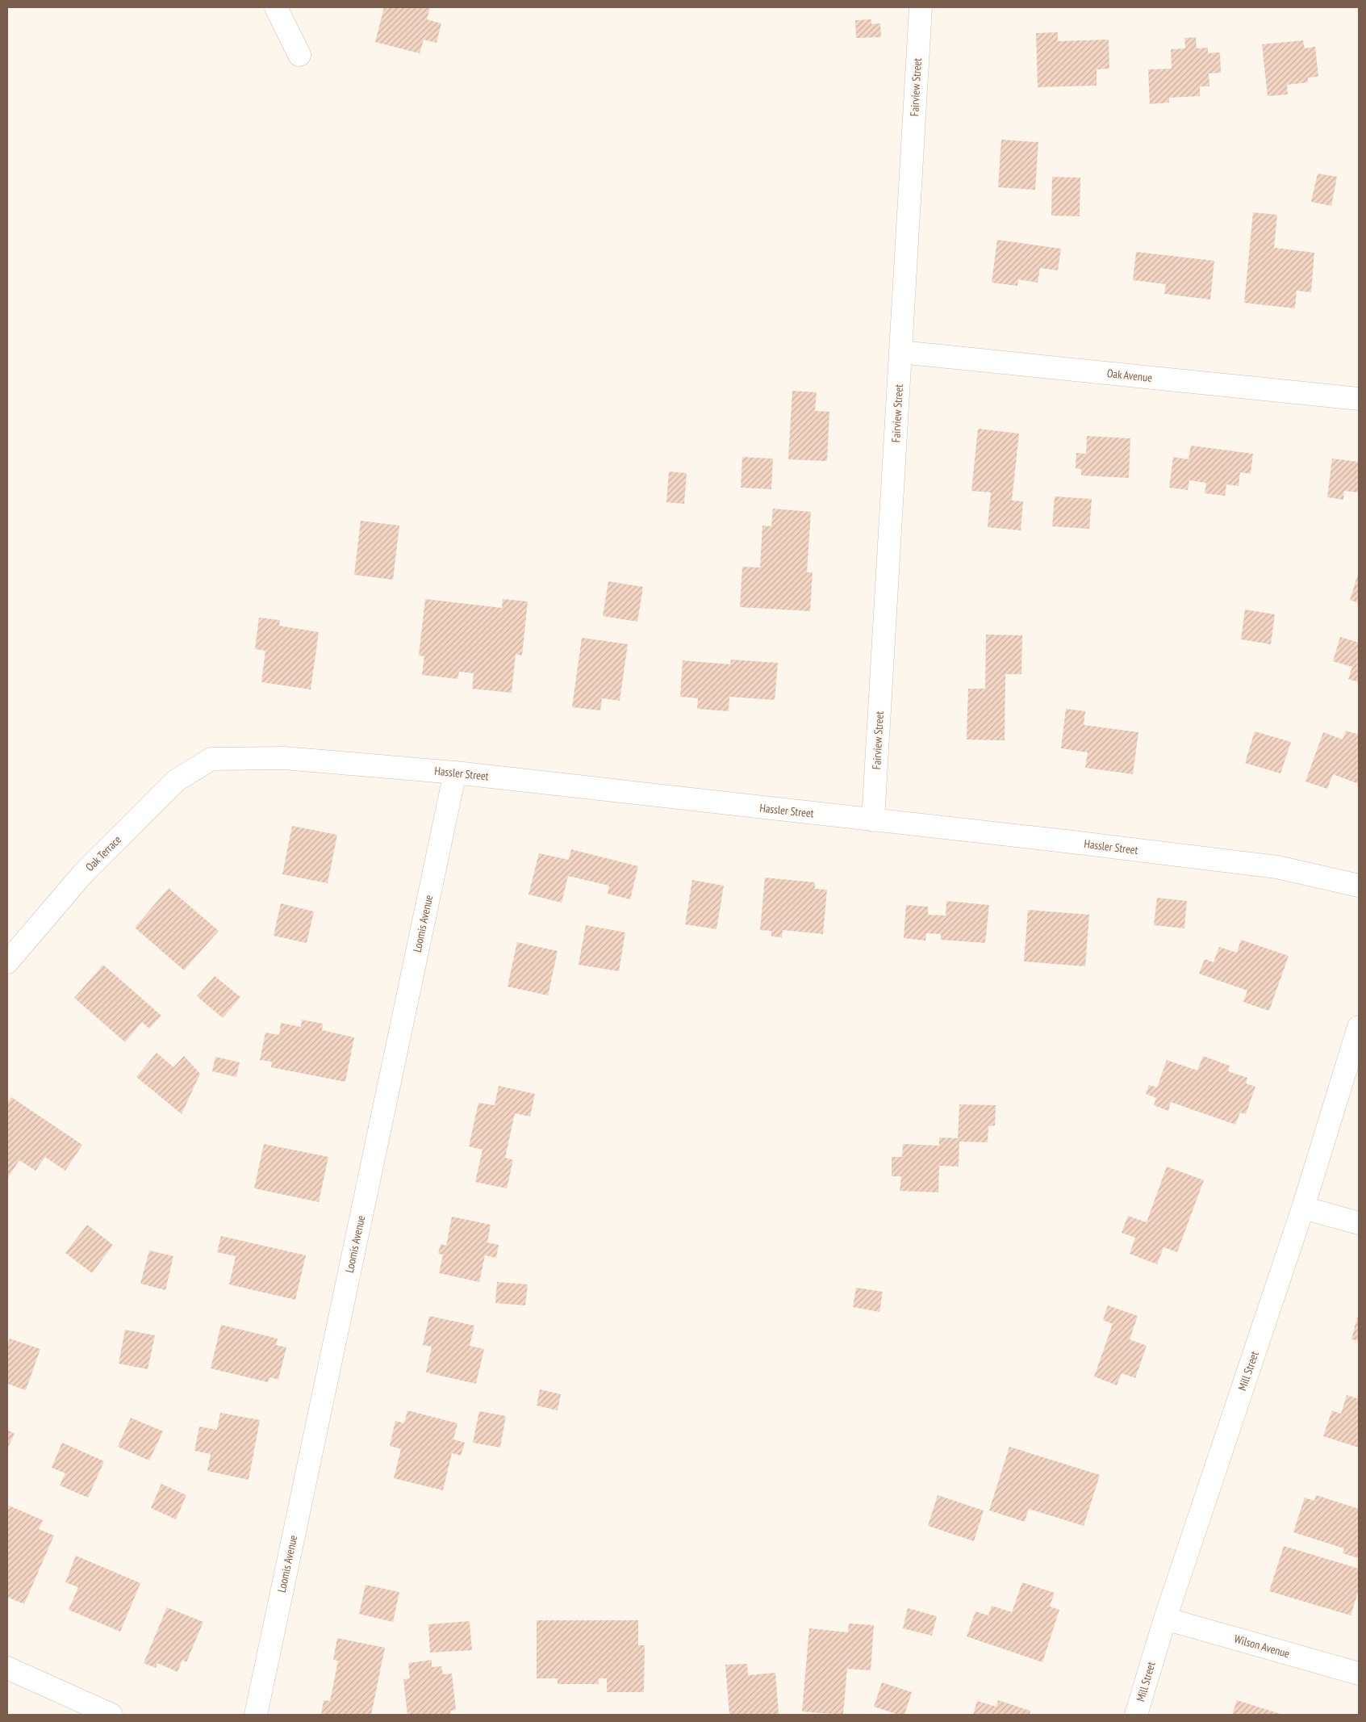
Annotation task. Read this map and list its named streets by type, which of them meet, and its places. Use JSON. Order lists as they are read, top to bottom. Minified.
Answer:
{"streets":{"street":["Fairview Street","Oak Avenue","Hassler Street","Oak Terrace","Loomis Avenue","Mill Street","Wilson Avenue"]},"crossings":[["Fairview Street","Oak Avenue"],["Fairview Street","Hassler Street"],["Hassler Street","Oak Terrace"],["Hassler Street","Loomis Avenue"],["Mill Street","Wilson Avenue"]]}
